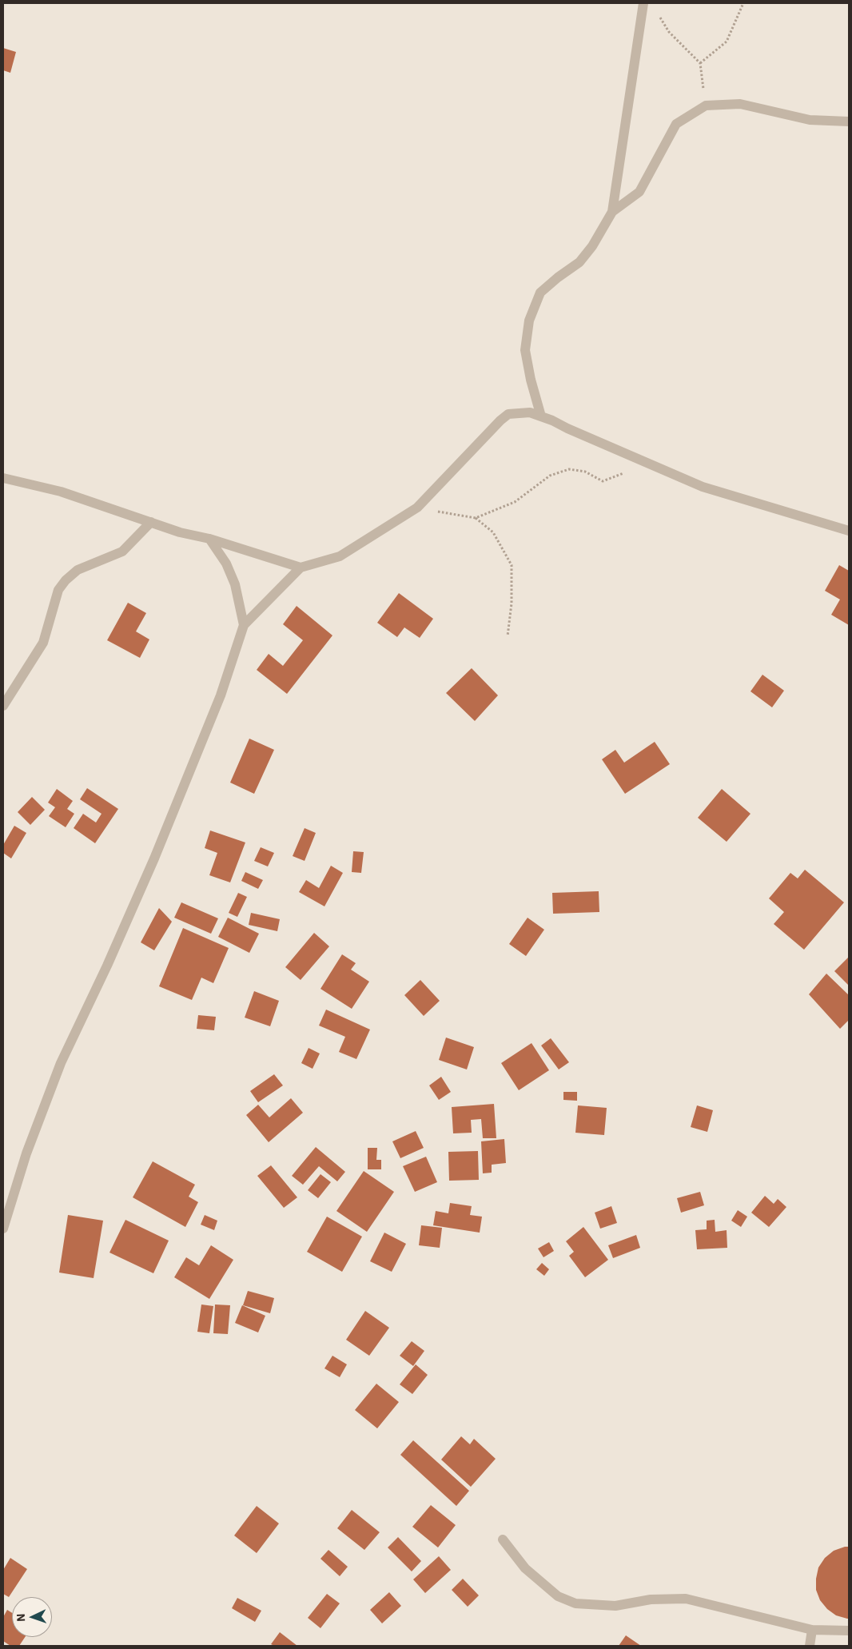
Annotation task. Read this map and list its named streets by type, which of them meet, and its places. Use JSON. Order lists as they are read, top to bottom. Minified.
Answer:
{"north":"left"}
